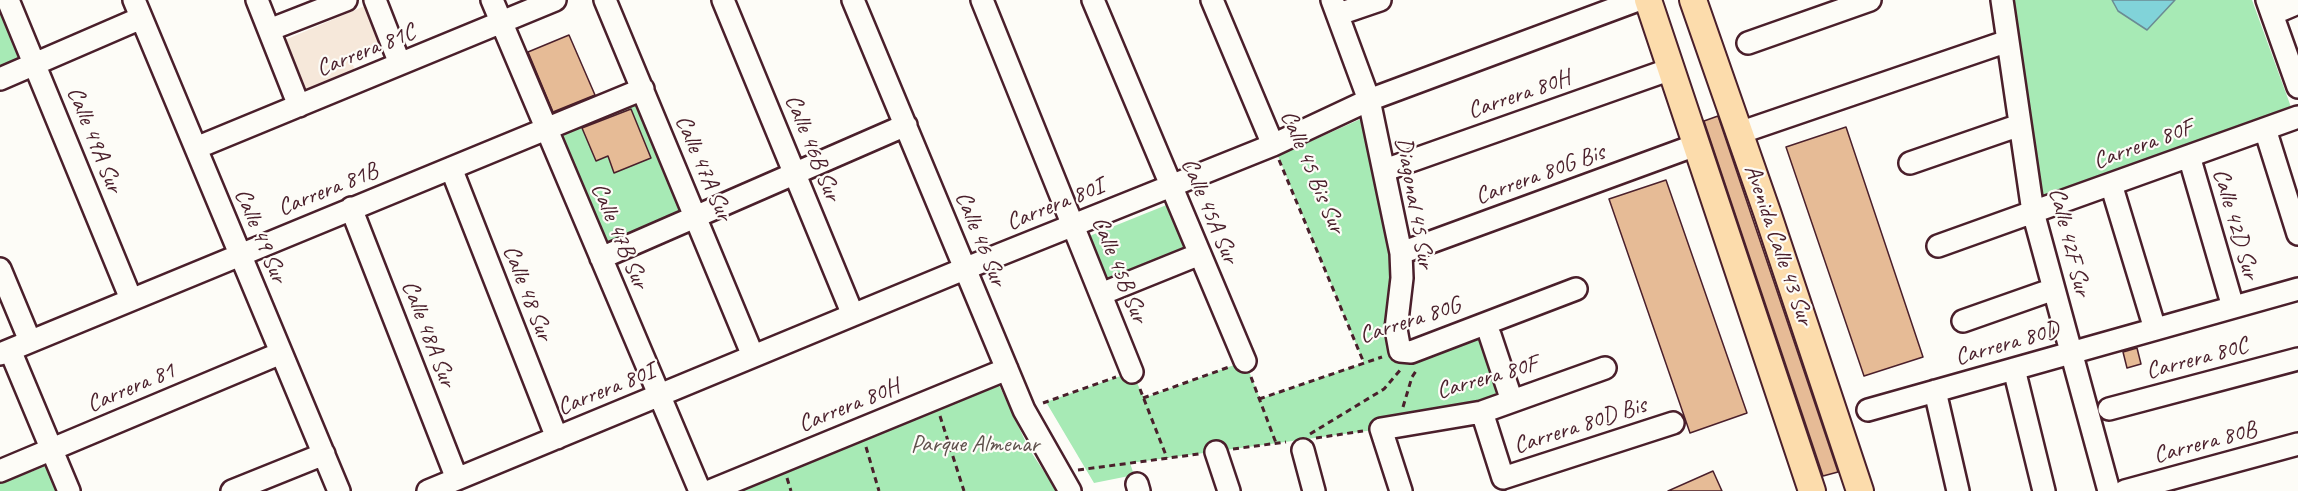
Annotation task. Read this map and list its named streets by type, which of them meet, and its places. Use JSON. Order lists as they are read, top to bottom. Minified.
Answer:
{"streets":{"main road":["Avenida Calle 43 Sur"],"street":["Carrera 81C","Carrera 80H","Calle 49A Sur","Carrera 80F","Calle 46B Sur","Calle 47A Sur","Calle 45 Bis Sur","Carrera 80G Bis","Carrera 81B","Diagonal 45 Sur","Carrera 80I","Calle 45A Sur","Calle 42D Sur","Calle 49 Sur","Calle 47B Sur","Calle 46 Sur","Calle 42F Sur","Calle 45B Sur","Calle 48 Sur","Carrera 80G","Calle 48A Sur","Carrera 80D","Carrera 80C","Carrera 81","Carrera 80D Bis","Carrera 80B"]},"crossings":[["Carrera 81C","Calle 49 Sur"],["Carrera 81C","Calle 47B Sur"],["Carrera 80H","Diagonal 45 Sur"],["Carrera 80H","Calle 46 Sur"],["Carrera 80H","Avenida Calle 43 Sur"],["Calle 49A Sur","Carrera 81B"],["Carrera 80F","Calle 42D Sur"],["Carrera 80F","Calle 42F Sur"],["Carrera 80F","Carrera 80D Bis"],["Calle 46B Sur","Carrera 80I"],["Calle 47A Sur","Carrera 81B"],["Calle 47A Sur","Carrera 80I"],["Calle 45 Bis Sur","Carrera 80I"],["Calle 45 Bis Sur","Carrera 80G"],["Carrera 80G Bis","Diagonal 45 Sur"],["Carrera 80G Bis","Avenida Calle 43 Sur"],["Carrera 81B","Calle 49 Sur"],["Carrera 81B","Calle 47B Sur"],["Carrera 81B","Calle 48 Sur"],["Carrera 81B","Calle 48A Sur"],["Diagonal 45 Sur","Carrera 80I"],["Diagonal 45 Sur","Carrera 80G"],["Carrera 80I","Calle 45A Sur"],["Carrera 80I","Calle 47B Sur"],["Carrera 80I","Calle 46 Sur"],["Carrera 80I","Calle 45B Sur"],["Carrera 80I","Calle 48 Sur"],["Carrera 80I","Calle 48A Sur"],["Calle 42D Sur","Carrera 80D"],["Calle 49 Sur","Carrera 81"],["Calle 42F Sur","Carrera 80D"]],"parks":["Parque Almenar"]}
